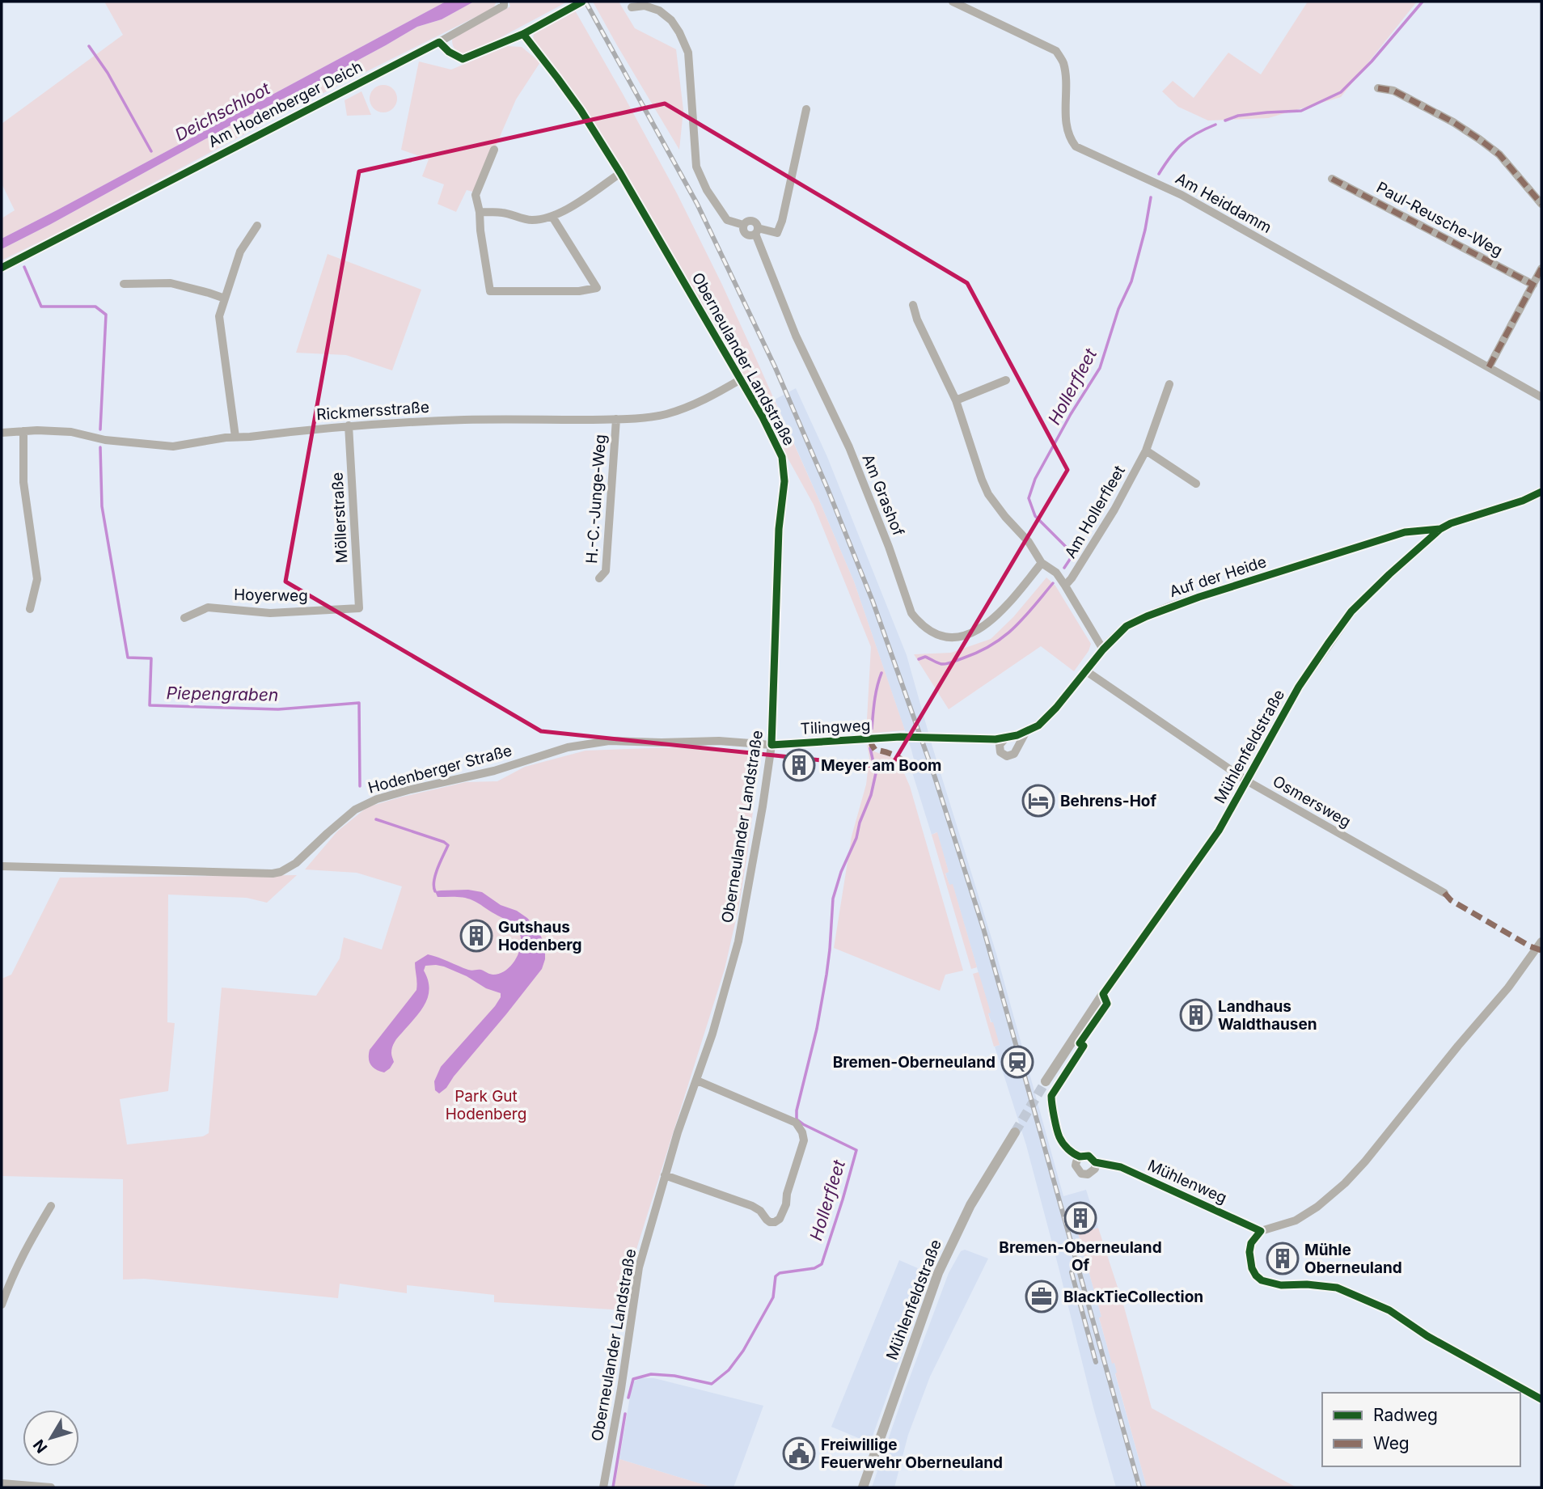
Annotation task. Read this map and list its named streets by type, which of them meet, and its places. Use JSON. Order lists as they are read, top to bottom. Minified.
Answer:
{"streets":{"street":["Am Hodenberger Deich","Am Heiddamm","Paul-Reusche-Weg","Oberneulander Landstraße","Rickmersstraße","Am Grashof","H.-C.-Junge-Weg","Am Hollerfleet","Möllerstraße","Auf der Heide","Hoyerweg","Tilingweg","Mühlenfeldstraße","Hodenberger Straße","Osmersweg","Mühlenweg"]},"crossings":[["Oberneulander Landstraße","Rickmersstraße"],["Oberneulander Landstraße","Tilingweg"],["Oberneulander Landstraße","Hodenberger Straße"],["Rickmersstraße","H.-C.-Junge-Weg"],["Rickmersstraße","Möllerstraße"],["Am Grashof","Am Hollerfleet"],["Am Hollerfleet","Auf der Heide"],["Möllerstraße","Hoyerweg"],["Auf der Heide","Mühlenfeldstraße"],["Auf der Heide","Osmersweg"],["Tilingweg","Hodenberger Straße"],["Mühlenfeldstraße","Osmersweg"]],"water":["Deichschloot","Hollerfleet","Piepengraben"],"parks":["Park Gut Hodenberg"],"places":{"building":["Meyer am Boom","Gutshaus Hodenberg","Landhaus Waldthausen","Bremen-Oberneuland Of","Mühle Oberneuland"],"hotel":["Behrens-Hof"],"station":["Bremen-Oberneuland"],"office":["BlackTieCollection"],"public building":["Freiwillige Feuerwehr Oberneuland"]},"legend":["Radweg","Weg"],"north":"bottom left"}
